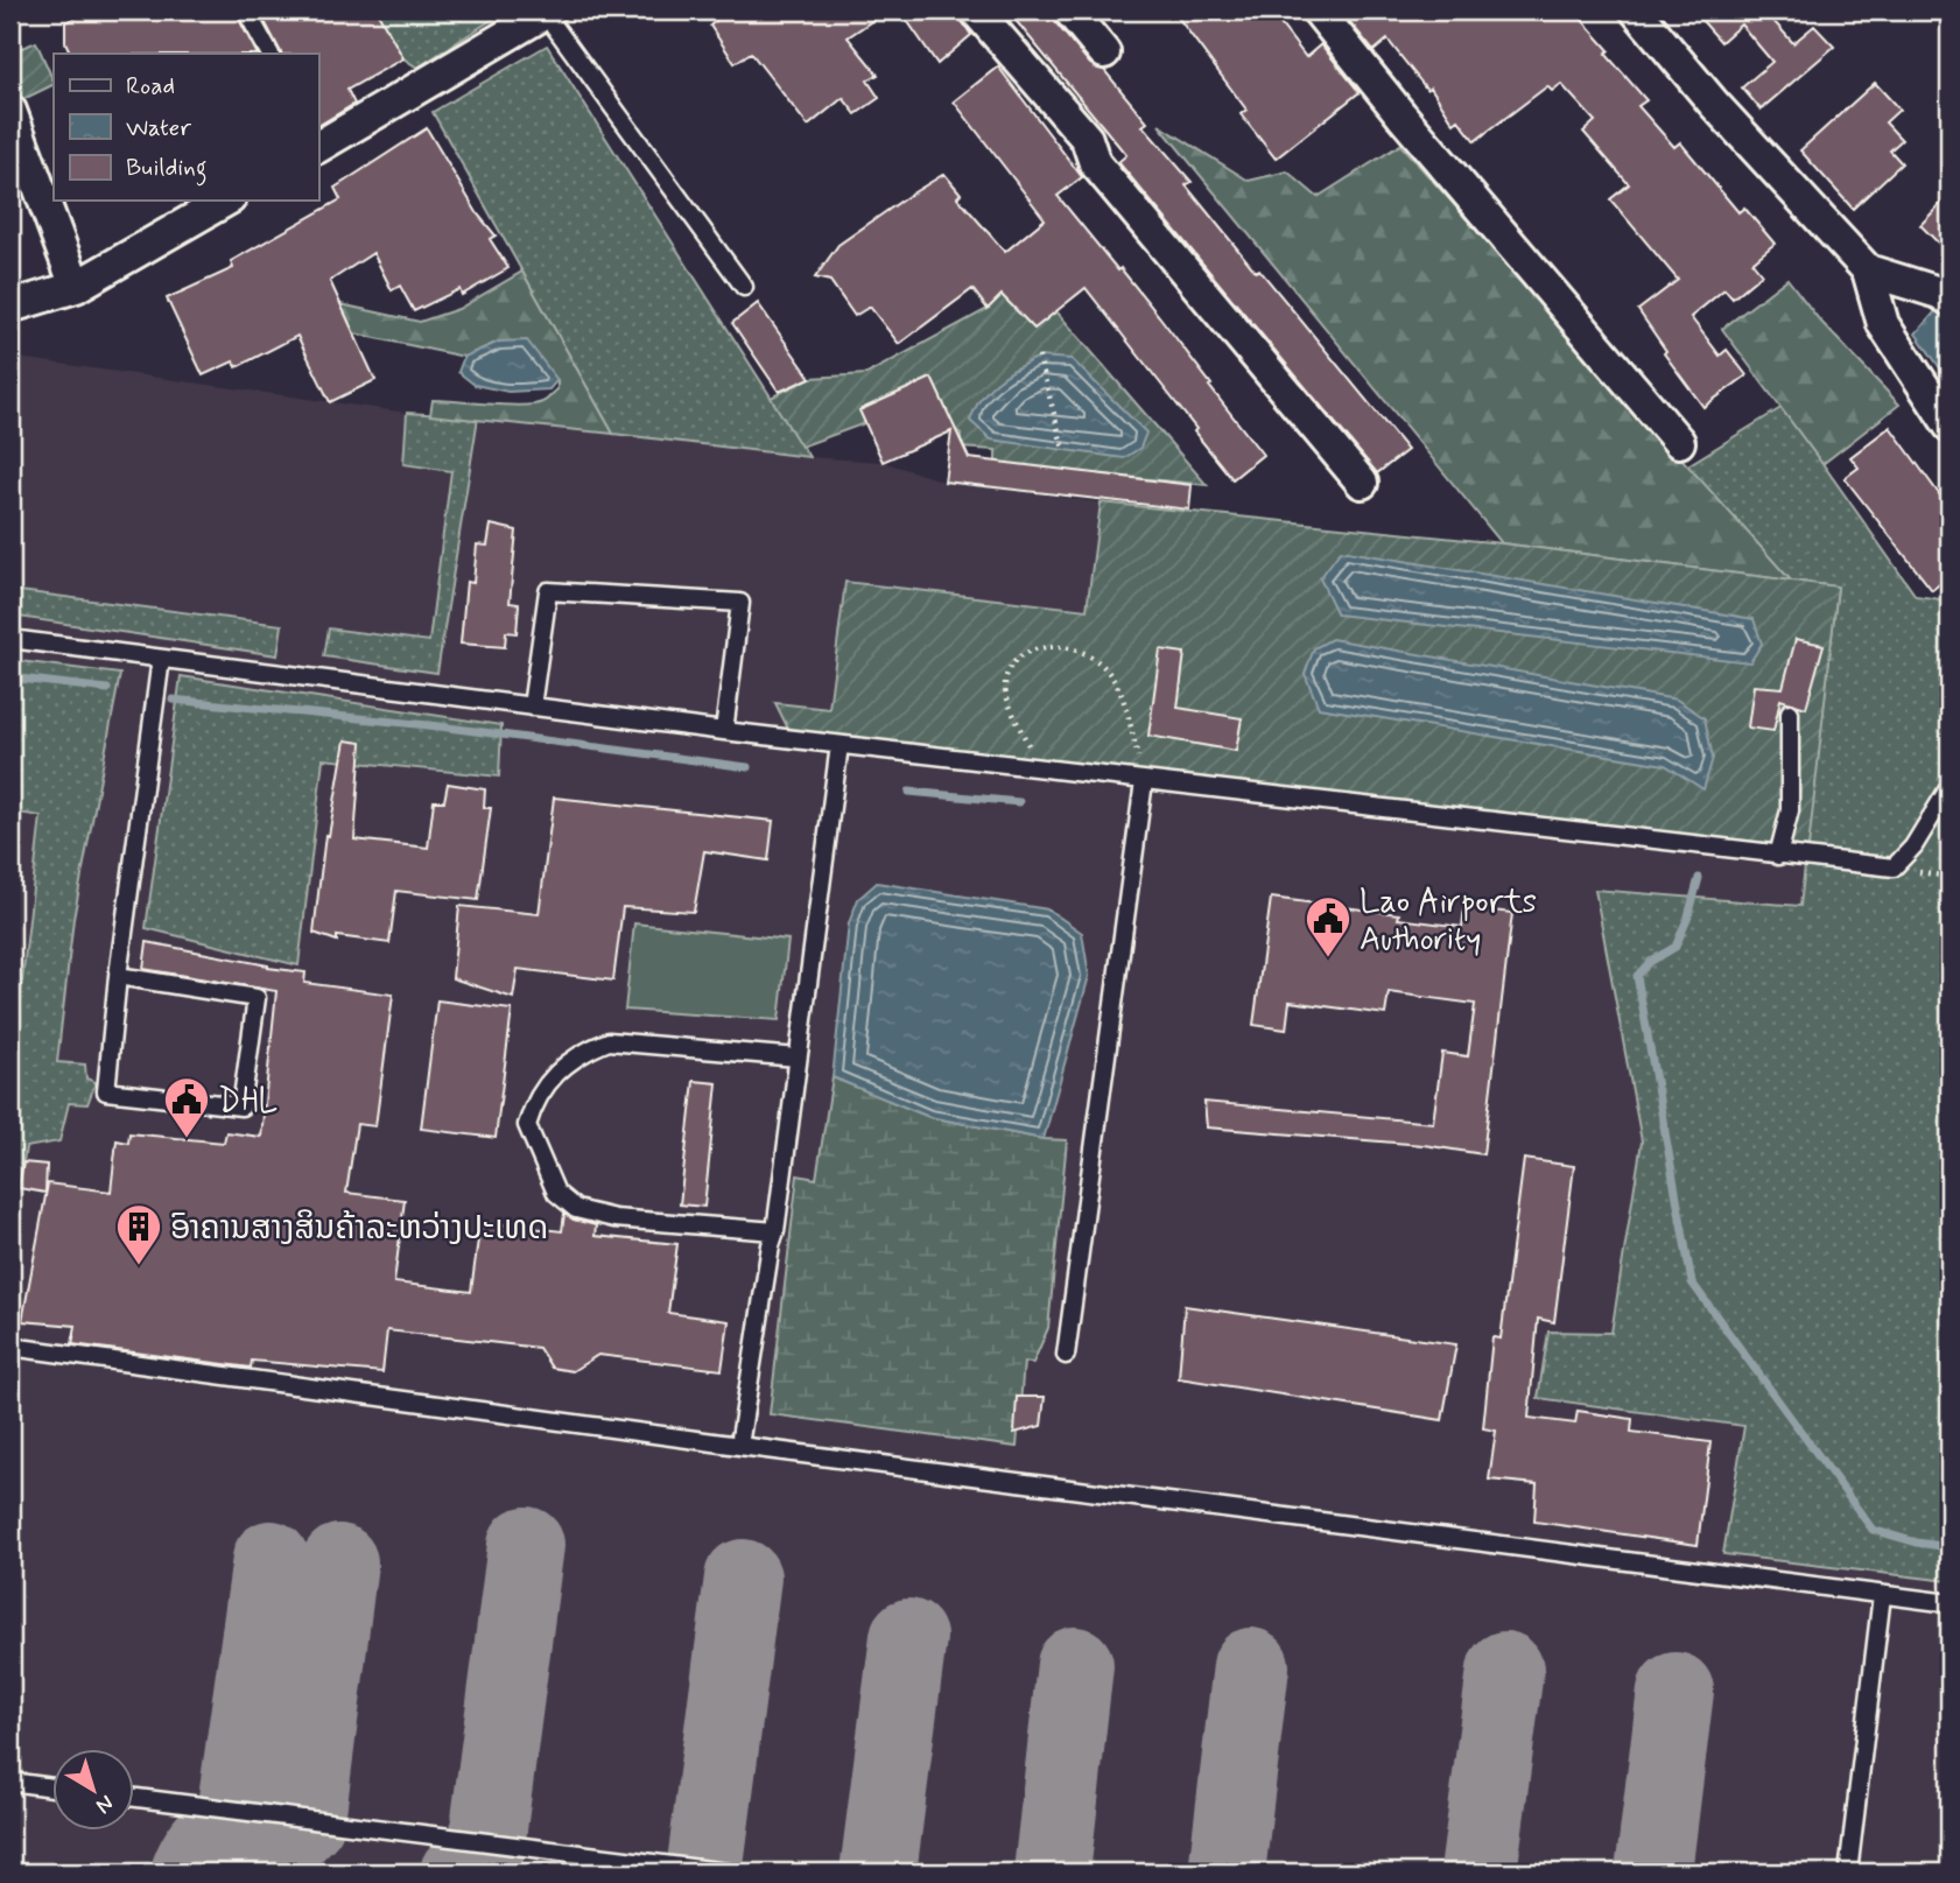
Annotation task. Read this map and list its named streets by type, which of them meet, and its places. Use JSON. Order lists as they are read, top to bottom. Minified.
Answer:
{"places":{"public building":["Lao Airports Authority","DHL"],"building":["ົອາຄານສາງສິນຄ້າລະຫວ່າງປະເທດ"]},"legend":["Road","Water","Building"],"north":"bottom right"}
